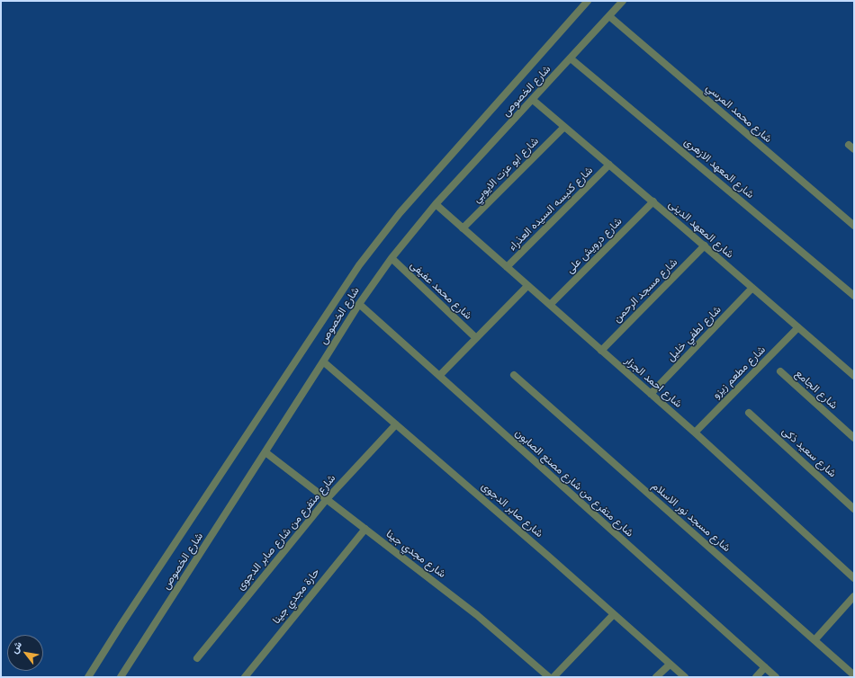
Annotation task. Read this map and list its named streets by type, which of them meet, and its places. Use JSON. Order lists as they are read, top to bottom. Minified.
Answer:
{"streets":{"street":["شارع الخصوص","شارع محمد المرسي","شارع المعهد الازهرى","شارع ابو عزت الايوبي","شارع كنيسه السيده العذراء","شارع المعهد الدينى","شارع درويش على","شارع محمد عفيفى","شارع مسجد الرحمن","شارع لطفي خليل","شارع مطعم زيزو","شارع احمد الجزار","شارع الجامع","شارع سعيد ذكى","شارع متفرع من شارع مصنع الصابون","شارع صابر الدجوى","شارع مسجد نور الاسلام","شارع متفرع من شارع صابر الدجوى","شارع مجدي جينا","حارة مجدي جينا"]},"crossings":[["شارع الخصوص","شارع محمد المرسي"],["شارع الخصوص","شارع المعهد الازهرى"],["شارع الخصوص","شارع المعهد الدينى"],["شارع الخصوص","شارع محمد عفيفى"],["شارع الخصوص","شارع احمد الجزار"],["شارع الخصوص","شارع متفرع من شارع مصنع الصابون"],["شارع الخصوص","شارع صابر الدجوى"],["شارع الخصوص","شارع مجدي جينا"],["شارع ابو عزت الايوبي","شارع المعهد الدينى"],["شارع ابو عزت الايوبي","شارع احمد الجزار"],["شارع كنيسه السيده العذراء","شارع المعهد الدينى"],["شارع كنيسه السيده العذراء","شارع احمد الجزار"],["شارع المعهد الدينى","شارع درويش على"],["شارع المعهد الدينى","شارع مسجد الرحمن"],["شارع المعهد الدينى","شارع لطفي خليل"],["شارع المعهد الدينى","شارع مطعم زيزو"],["شارع درويش على","شارع احمد الجزار"],["شارع مسجد الرحمن","شارع احمد الجزار"],["شارع لطفي خليل","شارع احمد الجزار"],["شارع مطعم زيزو","شارع احمد الجزار"],["شارع صابر الدجوى","شارع متفرع من شارع صابر الدجوى"],["شارع متفرع من شارع صابر الدجوى","شارع مجدي جينا"],["شارع مجدي جينا","حارة مجدي جينا"]],"north":"top left"}
